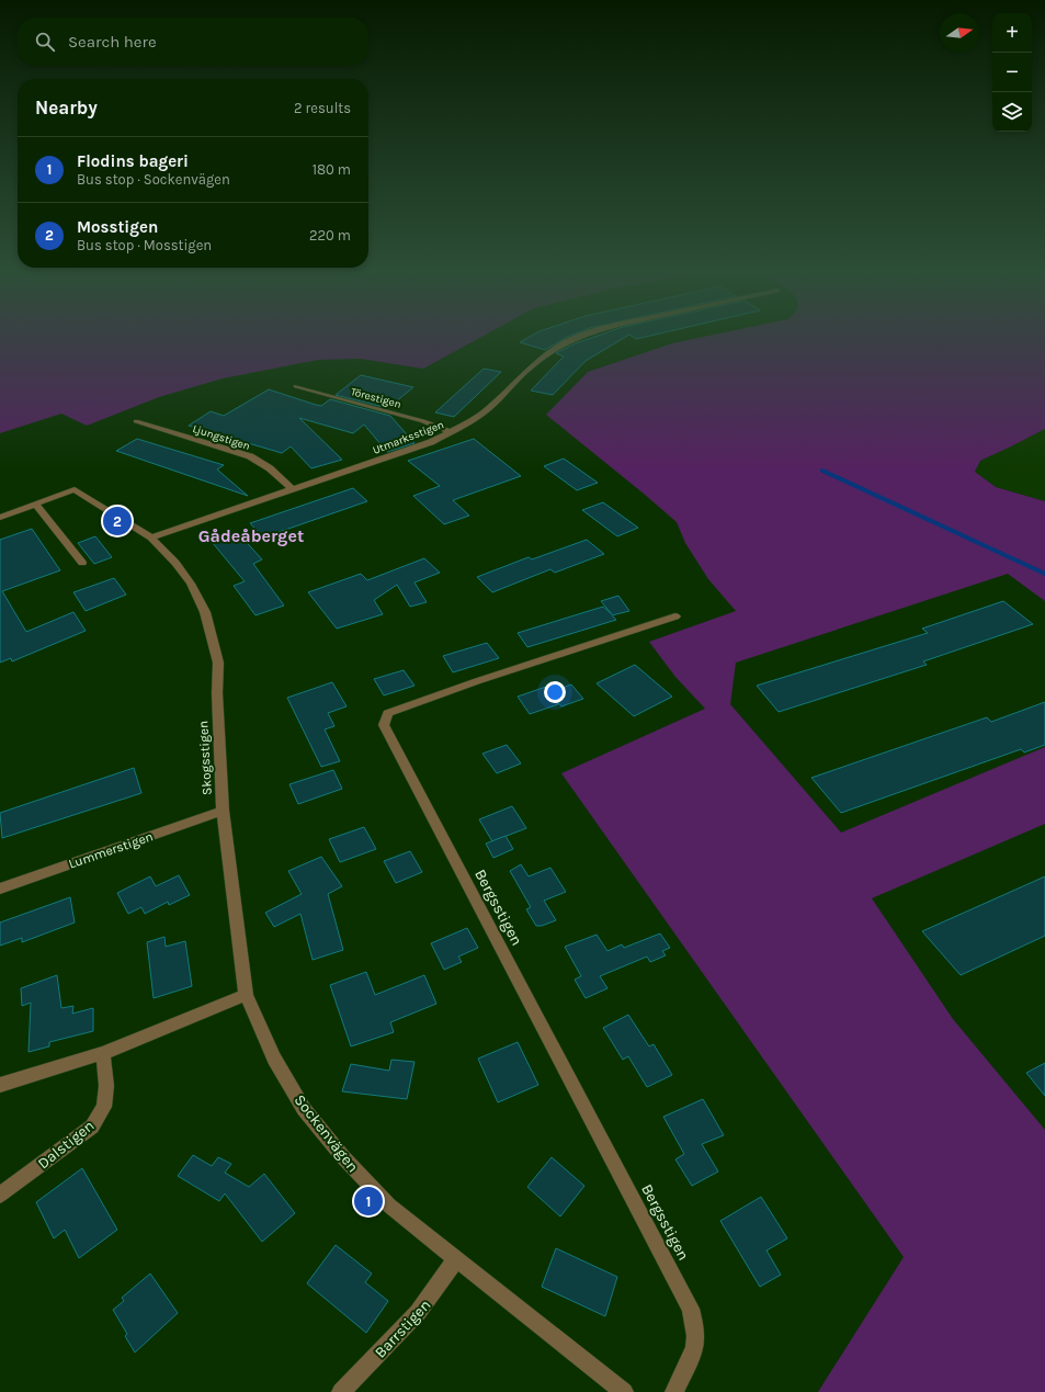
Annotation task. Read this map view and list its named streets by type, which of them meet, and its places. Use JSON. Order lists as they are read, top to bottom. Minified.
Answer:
{"streets":{"street":["Törestigen","Ljungstigen","Utmarksstigen","Skogsstigen","Lummerstigen","Bergsstigen","Sockenvägen","Dalstigen","Barrstigen"]},"crossings":[["Törestigen","Utmarksstigen"],["Ljungstigen","Utmarksstigen"],["Utmarksstigen","Skogsstigen"],["Skogsstigen","Lummerstigen"],["Skogsstigen","Sockenvägen"],["Sockenvägen","Barrstigen"]],"districts":["Gådeåberget"],"north":"right","page":{"map_buttons":["+","−"],"search":"Search here","heading":["Nearby","2 results"],"list":[{"mark":"1","name":"Flodins bageri","note":"Bus stop · Sockenvägen","value":"180 m"},{"mark":"2","name":"Mosstigen","note":"Bus stop · Mosstigen","value":"220 m"}],"pins":["2","1"]}}
